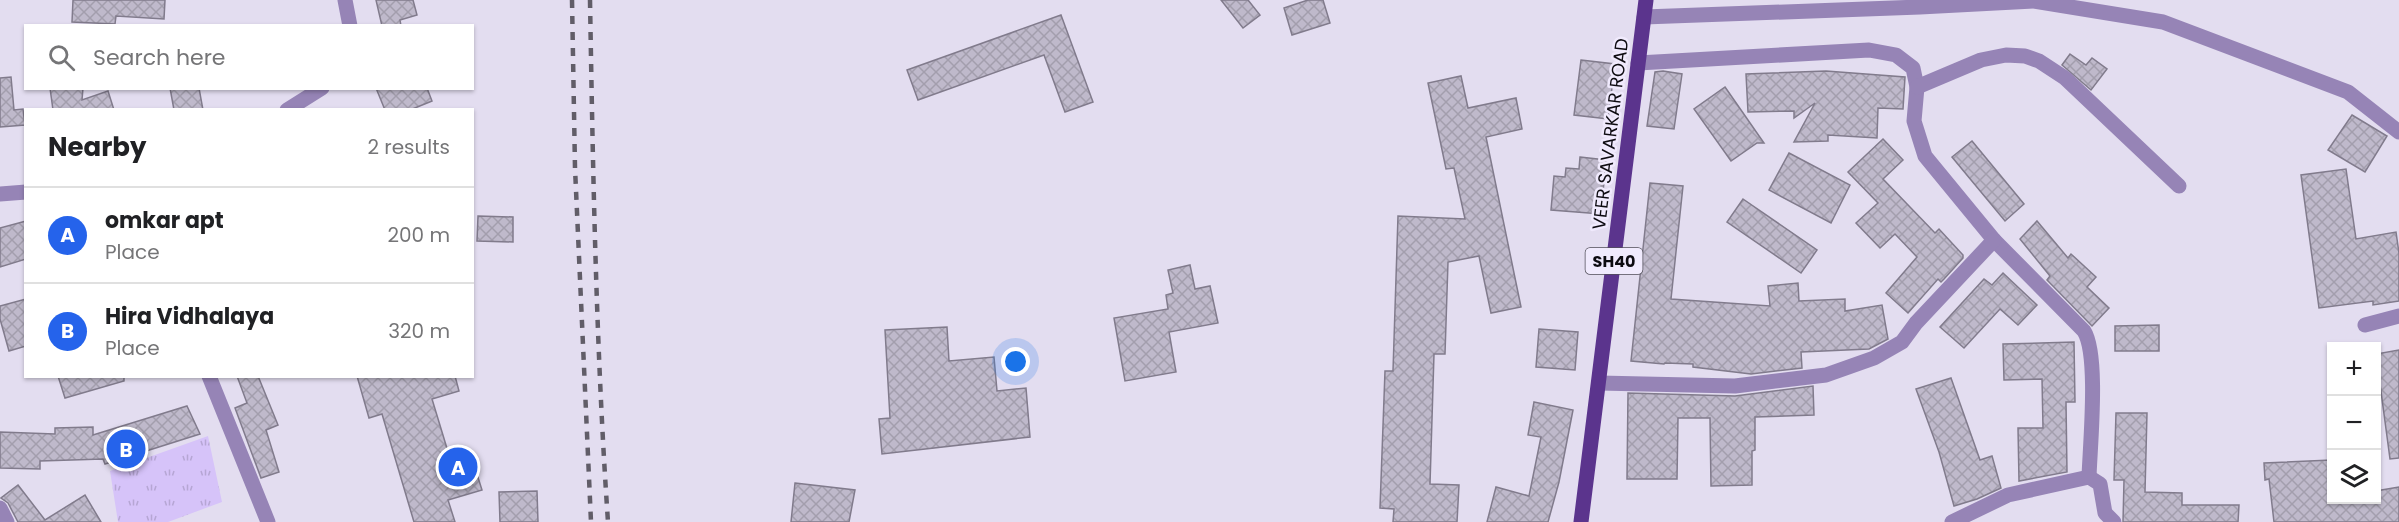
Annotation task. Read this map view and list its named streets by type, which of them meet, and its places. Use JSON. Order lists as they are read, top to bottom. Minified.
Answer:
{"streets":{"main road":["VEER SAVARKAR ROAD","SH40"]},"page":{"search":"Search here","heading":["Nearby","2 results"],"list":[{"mark":"A","name":"omkar apt","note":"Place","value":"200 m"},{"mark":"B","name":"Hira Vidhalaya","note":"Place","value":"320 m"}],"map_buttons":["+","−"],"pins":["B","A"]}}
